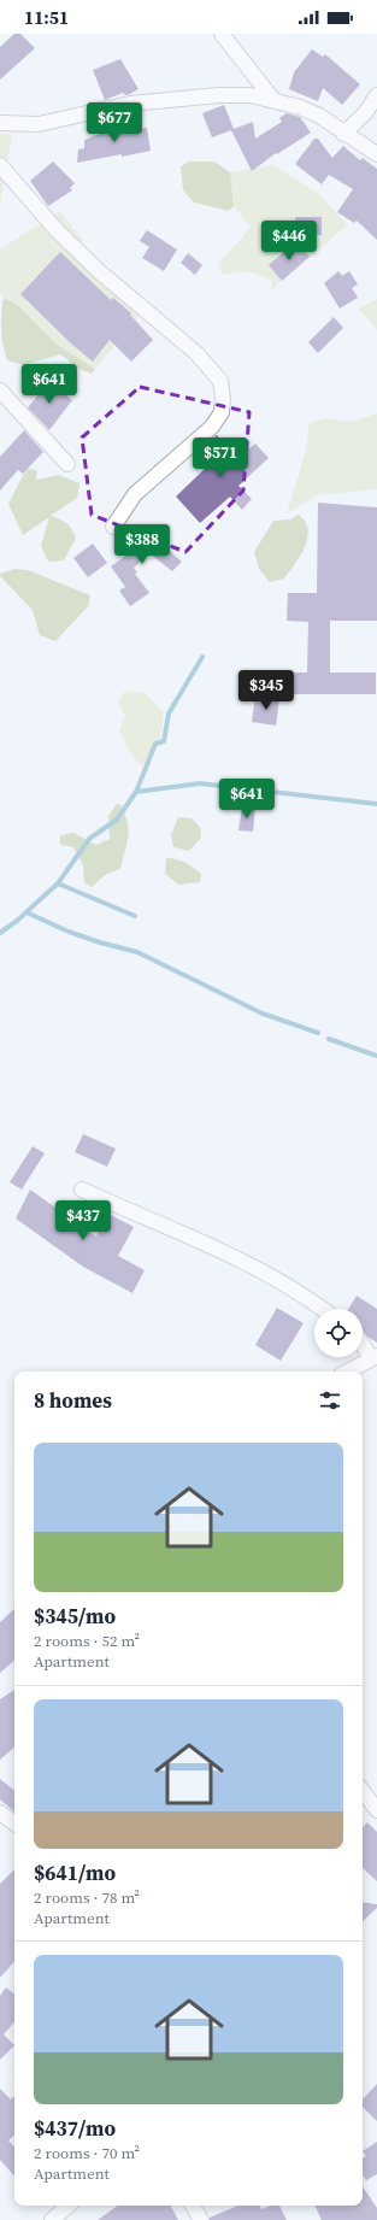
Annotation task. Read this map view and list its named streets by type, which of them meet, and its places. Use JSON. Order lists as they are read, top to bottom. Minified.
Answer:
{"page":{"status":"11:51","price":["$677","$446","$641","$571","$388","$345","$641","$437"],"heading":"8 homes","list":[{"name":"$345/mo","note":"2 rooms · 52 m² · Apartment"},{"name":"$641/mo","note":"2 rooms · 78 m² · Apartment"},{"name":"$437/mo","note":"2 rooms · 70 m² · Apartment"}]}}
